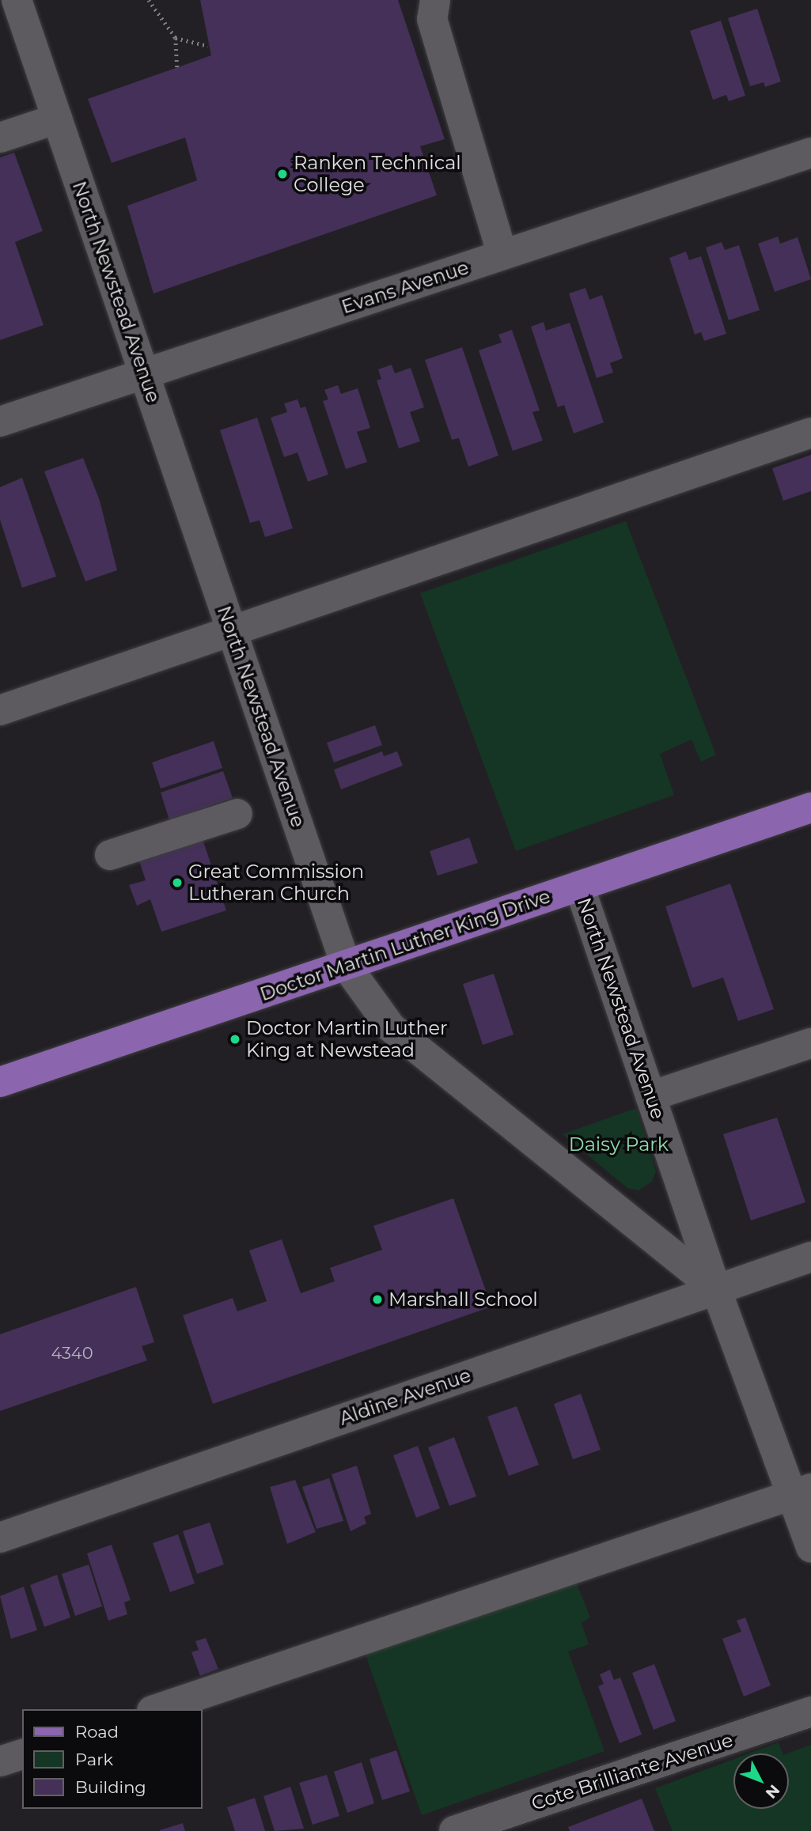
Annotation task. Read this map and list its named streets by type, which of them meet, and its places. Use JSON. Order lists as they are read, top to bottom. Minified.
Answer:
{"streets":{"main road":["Doctor Martin Luther King Drive"],"street":["Evans Avenue","North Newstead Avenue","Aldine Avenue","Cote Brilliante Avenue"]},"crossings":[["Evans Avenue","North Newstead Avenue"],["North Newstead Avenue","Doctor Martin Luther King Drive"],["North Newstead Avenue","Aldine Avenue"]],"parks":["Daisy Park"],"places":["Ranken Technical College","Great Commission Lutheran Church","Doctor Martin Luther King at Newstead","Marshall School"],"house_numbers":["4340"],"legend":["Road","Park","Building"],"north":"bottom right"}
